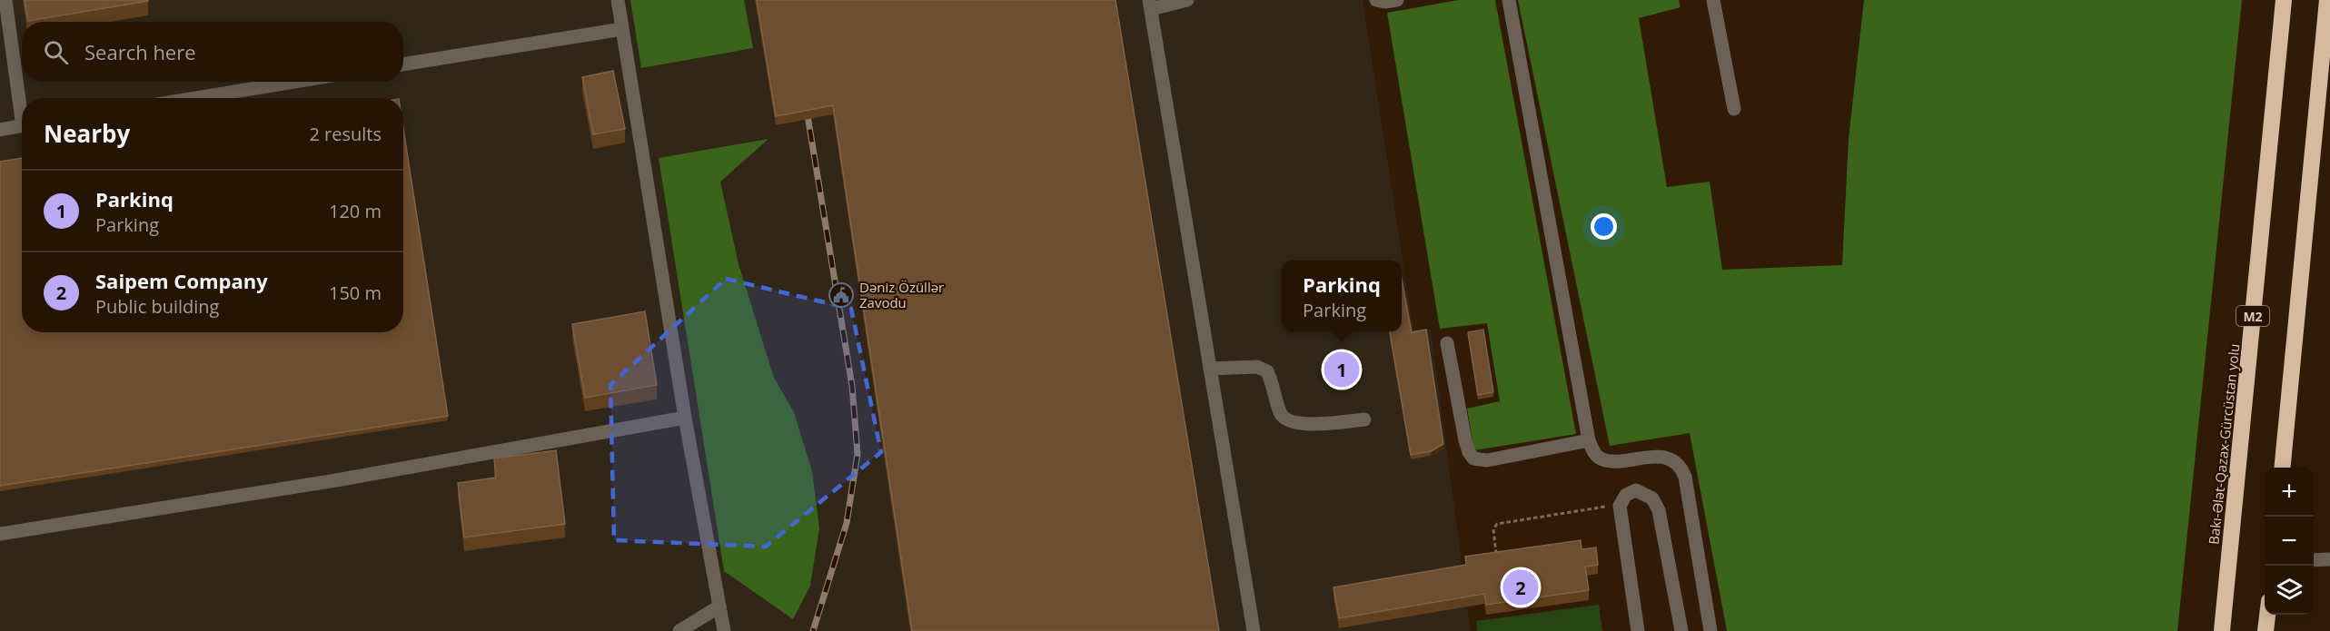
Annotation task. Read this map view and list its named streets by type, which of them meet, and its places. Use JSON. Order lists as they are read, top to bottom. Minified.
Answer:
{"streets":{"highway":["M2","Bakı-Ələt-Qazax-Gürcüstan yolu"]},"places":{"public building":["Dəniz Özüllər Zavodu"]},"page":{"search":"Search here","heading":["Nearby","2 results"],"list":[{"mark":"1","name":"Parkinq","note":"Parking","value":"120 m"},{"mark":"2","name":"Saipem Company","note":"Public building","value":"150 m"}],"popup":["Parkinq","Parking"],"pins":["1","2"],"map_buttons":["+","−"]}}
